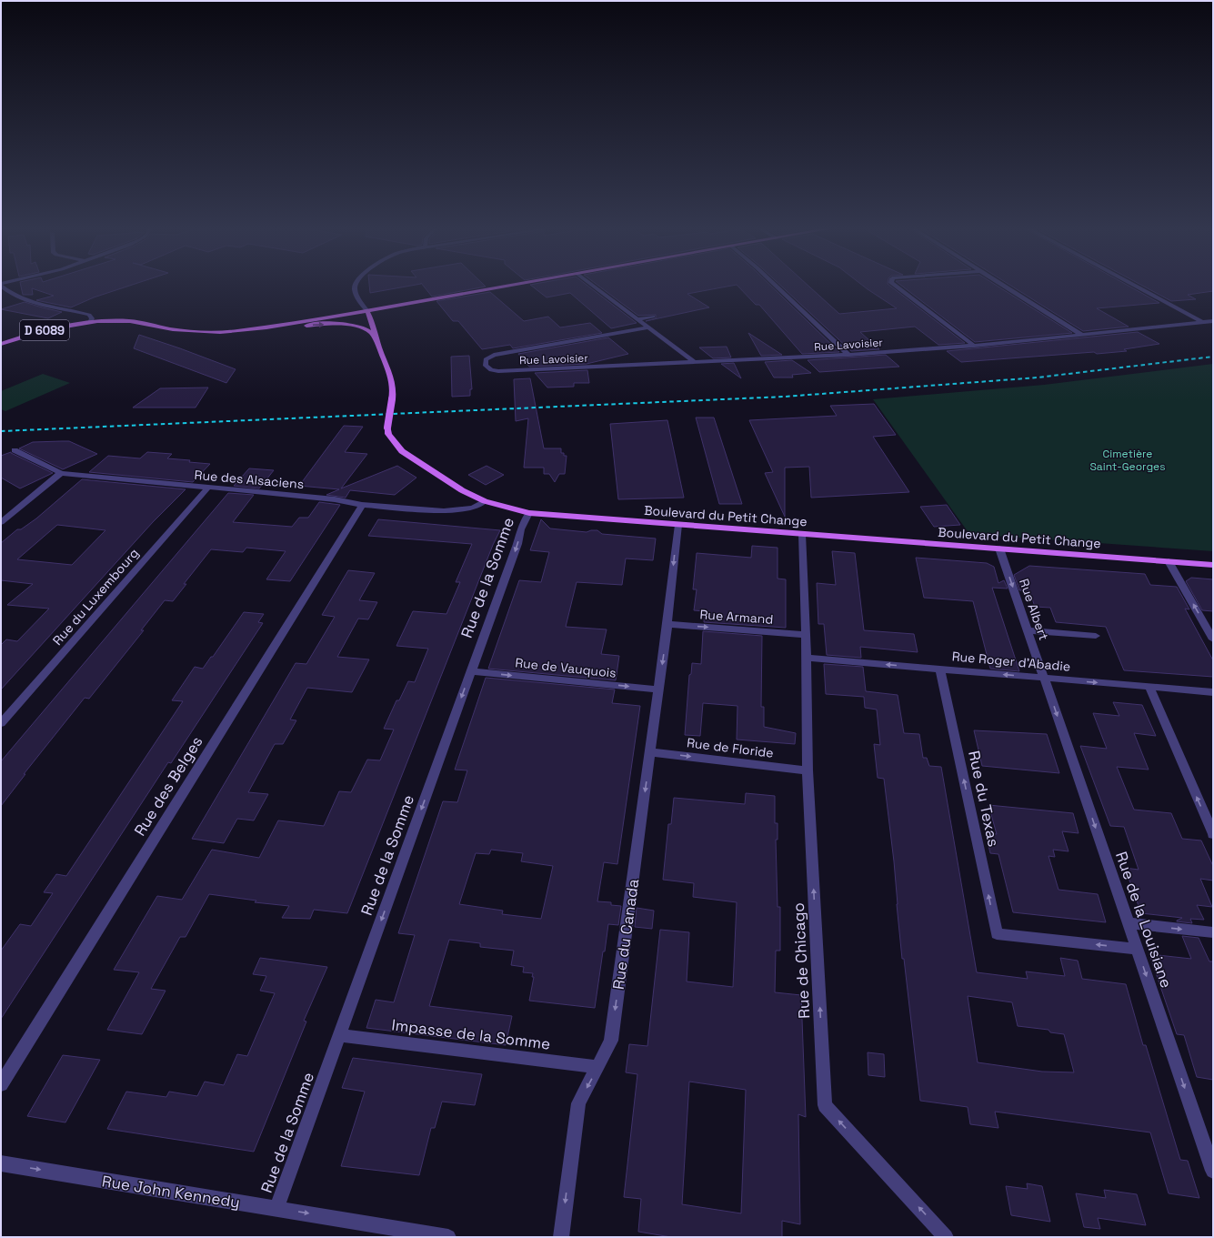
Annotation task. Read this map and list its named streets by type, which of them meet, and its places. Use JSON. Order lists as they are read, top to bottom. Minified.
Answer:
{"streets":{"main road":["D 6089","Boulevard du Petit Change"],"street":["Rue Lavoisier","Rue des Alsaciens","Rue de la Somme","Rue du Luxembourg","Rue Albert","Rue Armand","Rue Roger d'Abadie","Rue de Vauquois","Rue de Floride","Rue des Belges","Rue du Texas","Rue de la Louisiane","Rue du Canada","Rue de Chicago","Impasse de la Somme","Rue John Kennedy"]},"crossings":[["D 6089","Boulevard du Petit Change"],["Rue des Alsaciens","Boulevard du Petit Change"],["Rue des Alsaciens","Rue du Luxembourg"],["Rue des Alsaciens","Rue des Belges"],["Boulevard du Petit Change","Rue de la Somme"],["Boulevard du Petit Change","Rue Albert"],["Boulevard du Petit Change","Rue du Canada"],["Boulevard du Petit Change","Rue de Chicago"],["Rue de la Somme","Rue de Vauquois"],["Rue de la Somme","Impasse de la Somme"],["Rue de la Somme","Rue John Kennedy"],["Rue Albert","Rue Roger d'Abadie"],["Rue Albert","Rue de la Louisiane"],["Rue Armand","Rue du Canada"],["Rue Armand","Rue de Chicago"],["Rue Roger d'Abadie","Rue du Texas"],["Rue Roger d'Abadie","Rue de la Louisiane"],["Rue Roger d'Abadie","Rue de Chicago"],["Rue de Vauquois","Rue du Canada"],["Rue de Floride","Rue du Canada"],["Rue de Floride","Rue de Chicago"],["Rue du Texas","Rue de la Louisiane"],["Rue du Canada","Impasse de la Somme"]],"one_way":["Rue de la Somme","Rue Albert","Rue Armand","Rue de Vauquois","Rue de Floride","Rue du Texas","Rue de la Louisiane","Rue du Canada","Rue de Chicago","Rue John Kennedy"],"parks":["Cimetière Saint-Georges"]}
